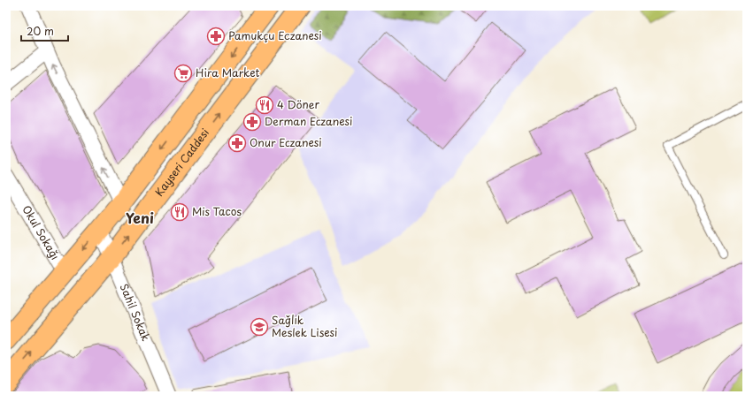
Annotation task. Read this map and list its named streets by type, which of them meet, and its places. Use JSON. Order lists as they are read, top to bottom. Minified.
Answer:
{"streets":{"main road":["Kayseri Caddesi"],"street":["Okul Sokağı","Sahil Sokak"]},"crossings":[["Kayseri Caddesi","Sahil Sokak"]],"districts":["Yeni"],"places":{"pharmacy":["Pamukçu Eczanesi","Derman Eczanesi","Onur Eczanesi"],"supermarket":["Hira Market"],"restaurant":["4 Döner","Mis Tacos"],"school or university":["Sağlık Meslek Lisesi"]},"scale_bar":"20 m"}
